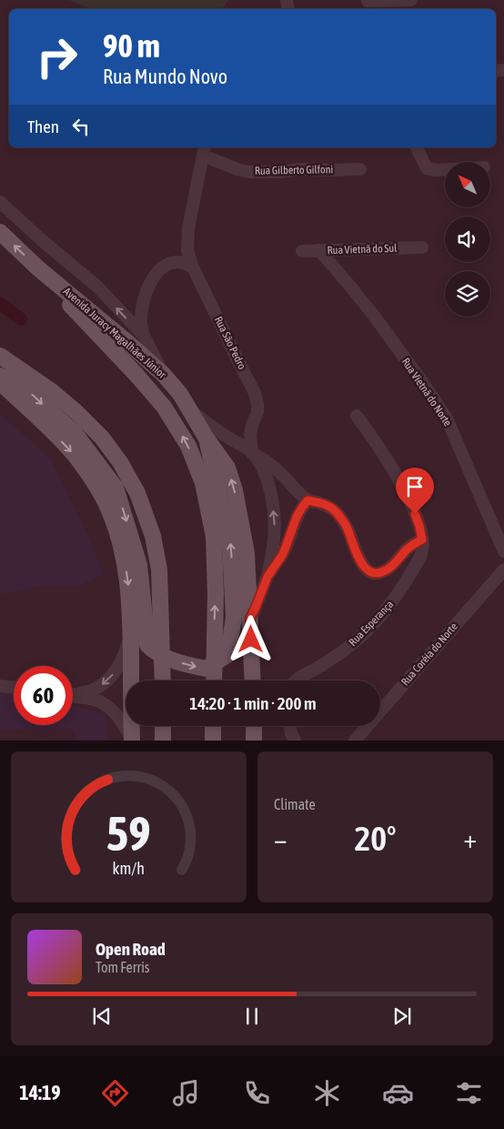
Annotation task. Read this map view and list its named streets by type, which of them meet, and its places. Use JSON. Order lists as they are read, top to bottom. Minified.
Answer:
{"streets":{"main road":["Avenida Juracy Magalhães Júnior"],"street":["Rua Gilberto Gilfoni","Rua Vietnã do Sul","Rua São Pedro","Rua Vietnã do Norte","Rua Esperança","Rua Coréia do Norte"]},"crossings":[["Rua Gilberto Gilfoni","Rua São Pedro"],["Rua Vietnã do Sul","Rua Vietnã do Norte"]],"north":"top left","page":{"turn":["90 m","Rua Mundo Novo"],"then":"Then","limit":"60","trip":"14:20 · 1 min · 200 m","tile":"Climate","heat":["−","20°","+"],"song":["Open Road","Tom Ferris"],"tabs":"14:19","gauge":["59","km/h"]}}
